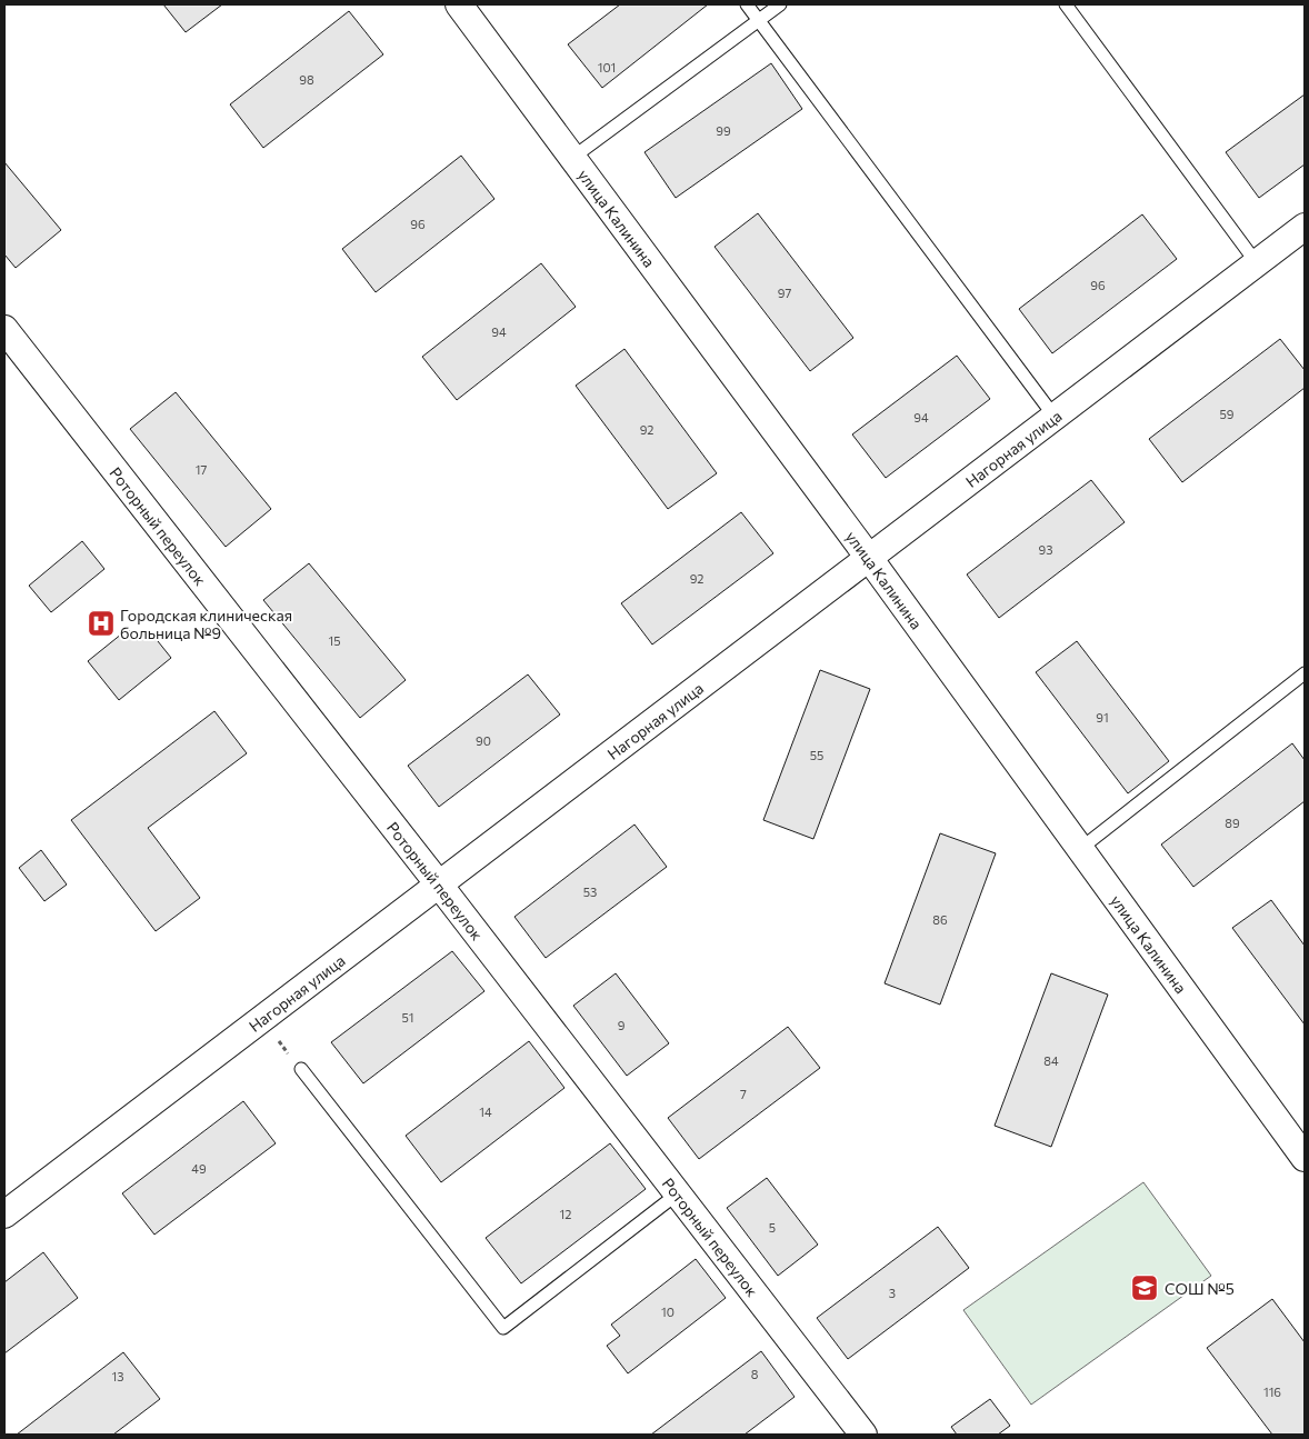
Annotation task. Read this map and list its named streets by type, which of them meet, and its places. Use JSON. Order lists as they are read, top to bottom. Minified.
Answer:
{"streets":{"street":["улица Калинина","Нагорная улица","Роторный переулок"]},"crossings":[["улица Калинина","Нагорная улица"],["Нагорная улица","Роторный переулок"]],"places":{"hospital":["Городская клиническая больница №9"],"school or university":["СОШ №5"]},"house_numbers":["101","98","99","96","96","97","94","59","94","92","17","93","92","15","91","90","55","89","53","86","51","9","84","7","14","49","12","5","3","10","8","13","116"]}
